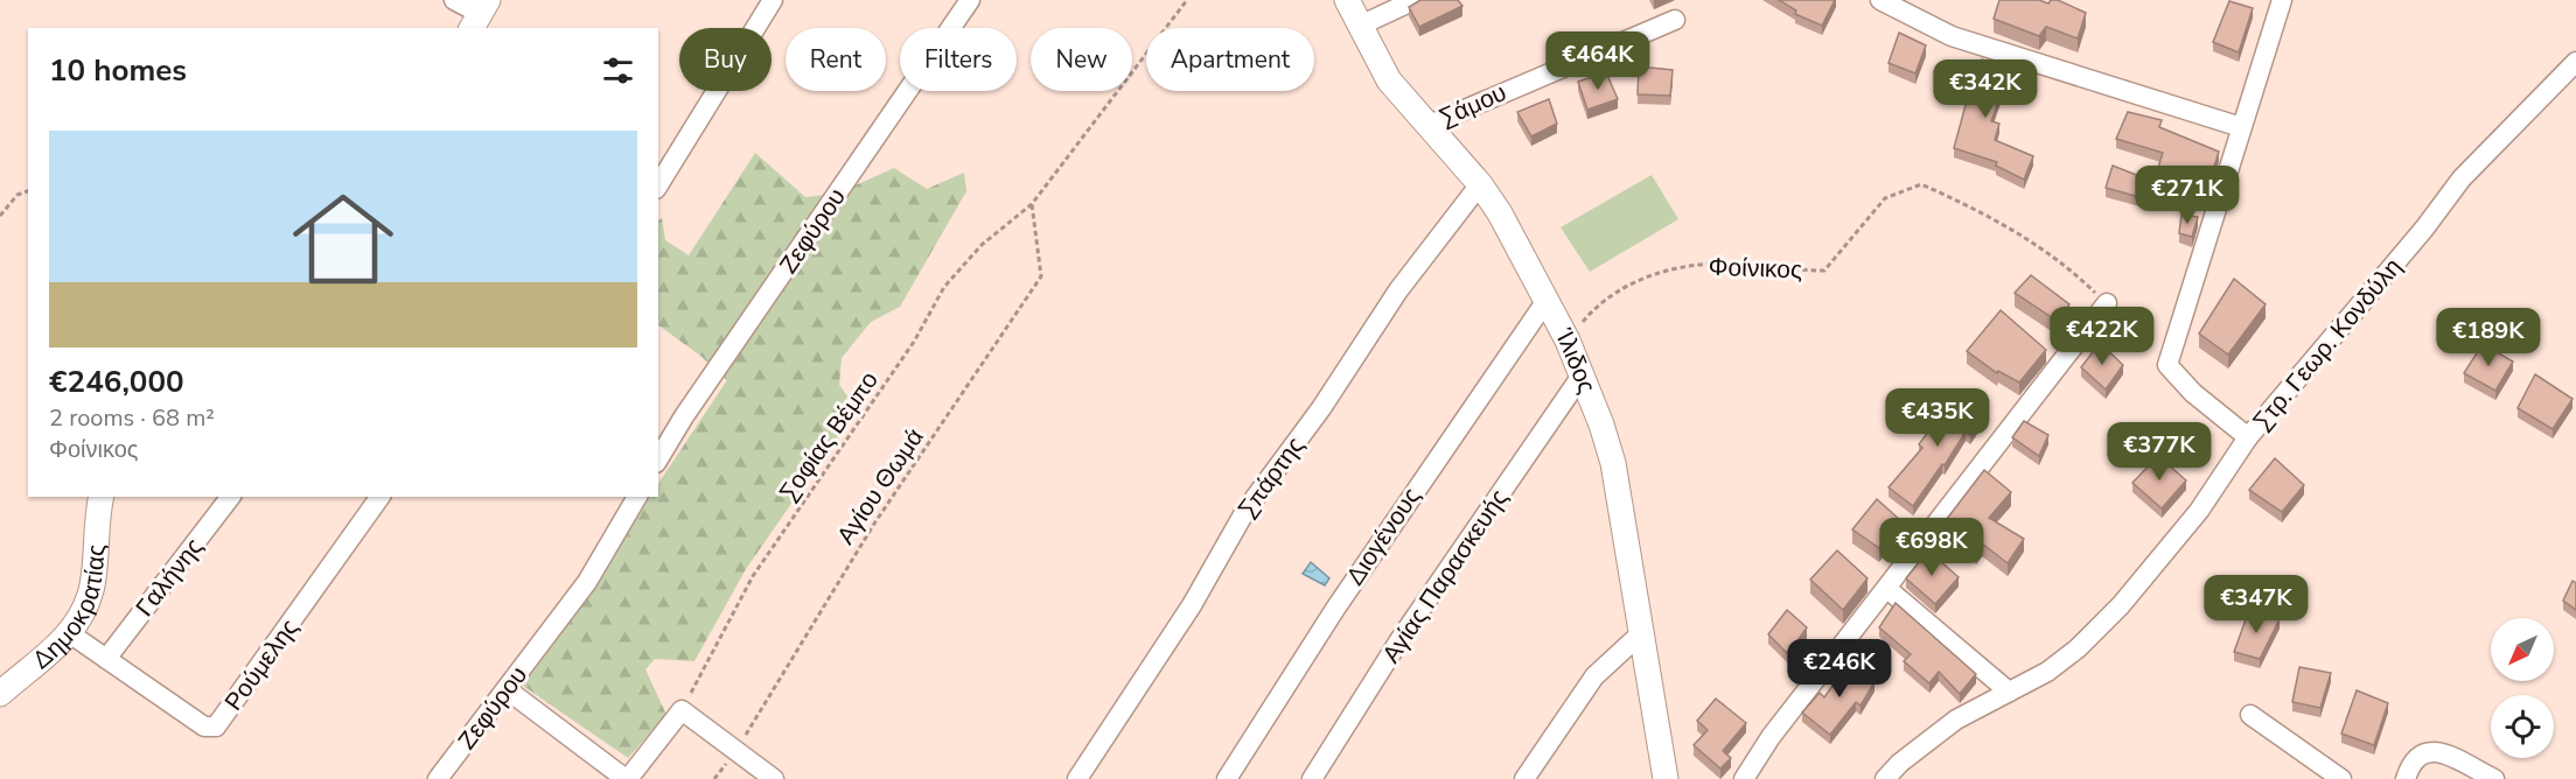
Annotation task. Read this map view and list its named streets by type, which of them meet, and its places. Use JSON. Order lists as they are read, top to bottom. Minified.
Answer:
{"streets":{"street":["Σάμου","Ζεφύρου","Στρ. Γεωρ. Κονδύλη","Ίλιδος","Σπάρτης","Διογένους","Αγίας Παρασκευής","Γαλήνης","Δημοκρατίας","Ρούμελης"],"path":["Φοίνικος","Σοφίας Βέμπο","Αγίου Θωμά"]},"crossings":[["Σάμου","Ίλιδος"],["Φοίνικος","Ίλιδος"],["Ίλιδος","Σπάρτης"],["Ίλιδος","Διογένους"],["Ίλιδος","Αγίας Παρασκευής"],["Σοφίας Βέμπο","Αγίου Θωμά"],["Γαλήνης","Ρούμελης"],["Δημοκρατίας","Ρούμελης"]],"north":"bottom left","page":{"chip":["Buy","Rent","Filters","New","Apartment"],"heading":"10 homes","price":["€464K","€342K","€271K","€422K","€189K","€435K","€377K","€698K","€347K","€246K"],"list":[{"name":"€246,000","note":"2 rooms · 68 m² · Φοίνικος"}]}}
